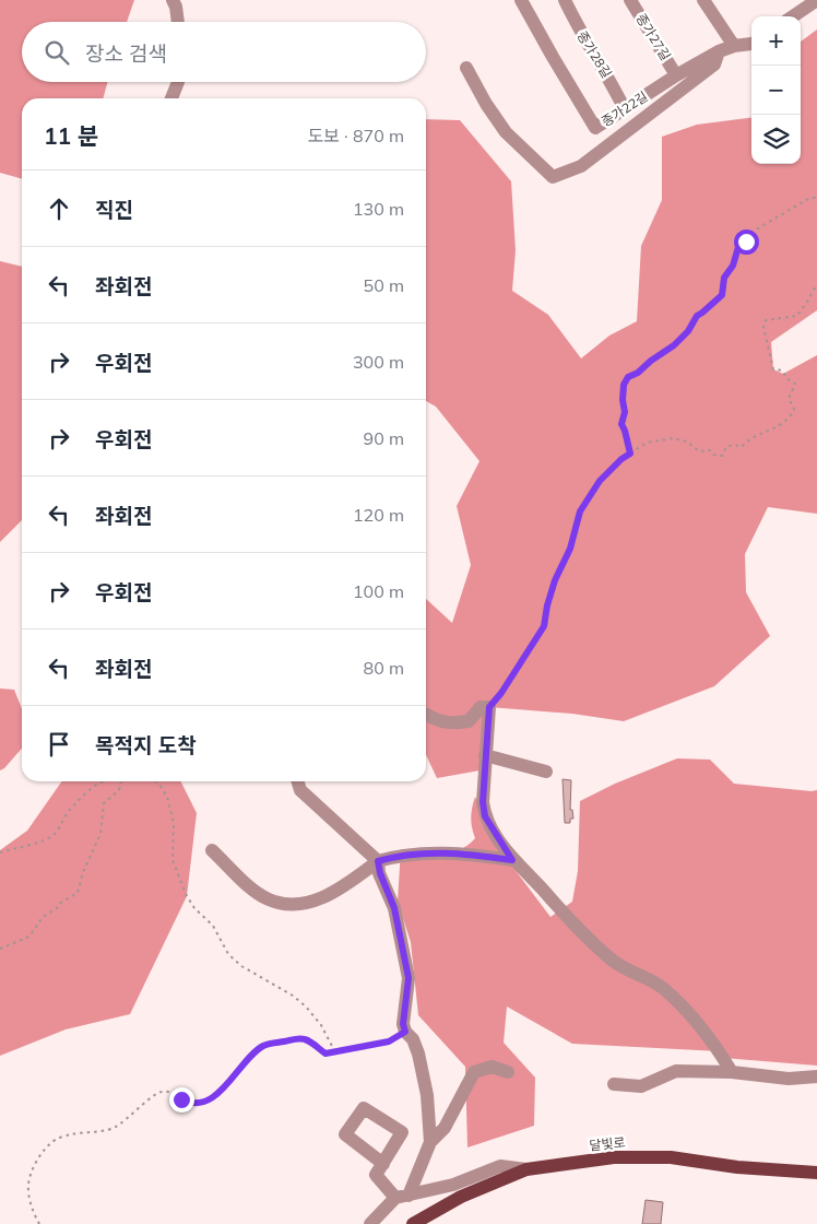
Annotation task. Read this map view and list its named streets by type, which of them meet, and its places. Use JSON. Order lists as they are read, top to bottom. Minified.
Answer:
{"streets":{"main road":["달빛로"],"street":["종가27길","종가28길","종가22길"]},"crossings":[["종가27길","종가22길"],["종가28길","종가22길"]],"page":{"map_buttons":["+","−"],"search":"장소 검색","heading":["11 분","도보 · 870 m"],"list":[["직진","130 m"],["좌회전","50 m"],["우회전","300 m"],["우회전","90 m"],["좌회전","120 m"],["우회전","100 m"],["좌회전","80 m"],"목적지 도착"]}}
